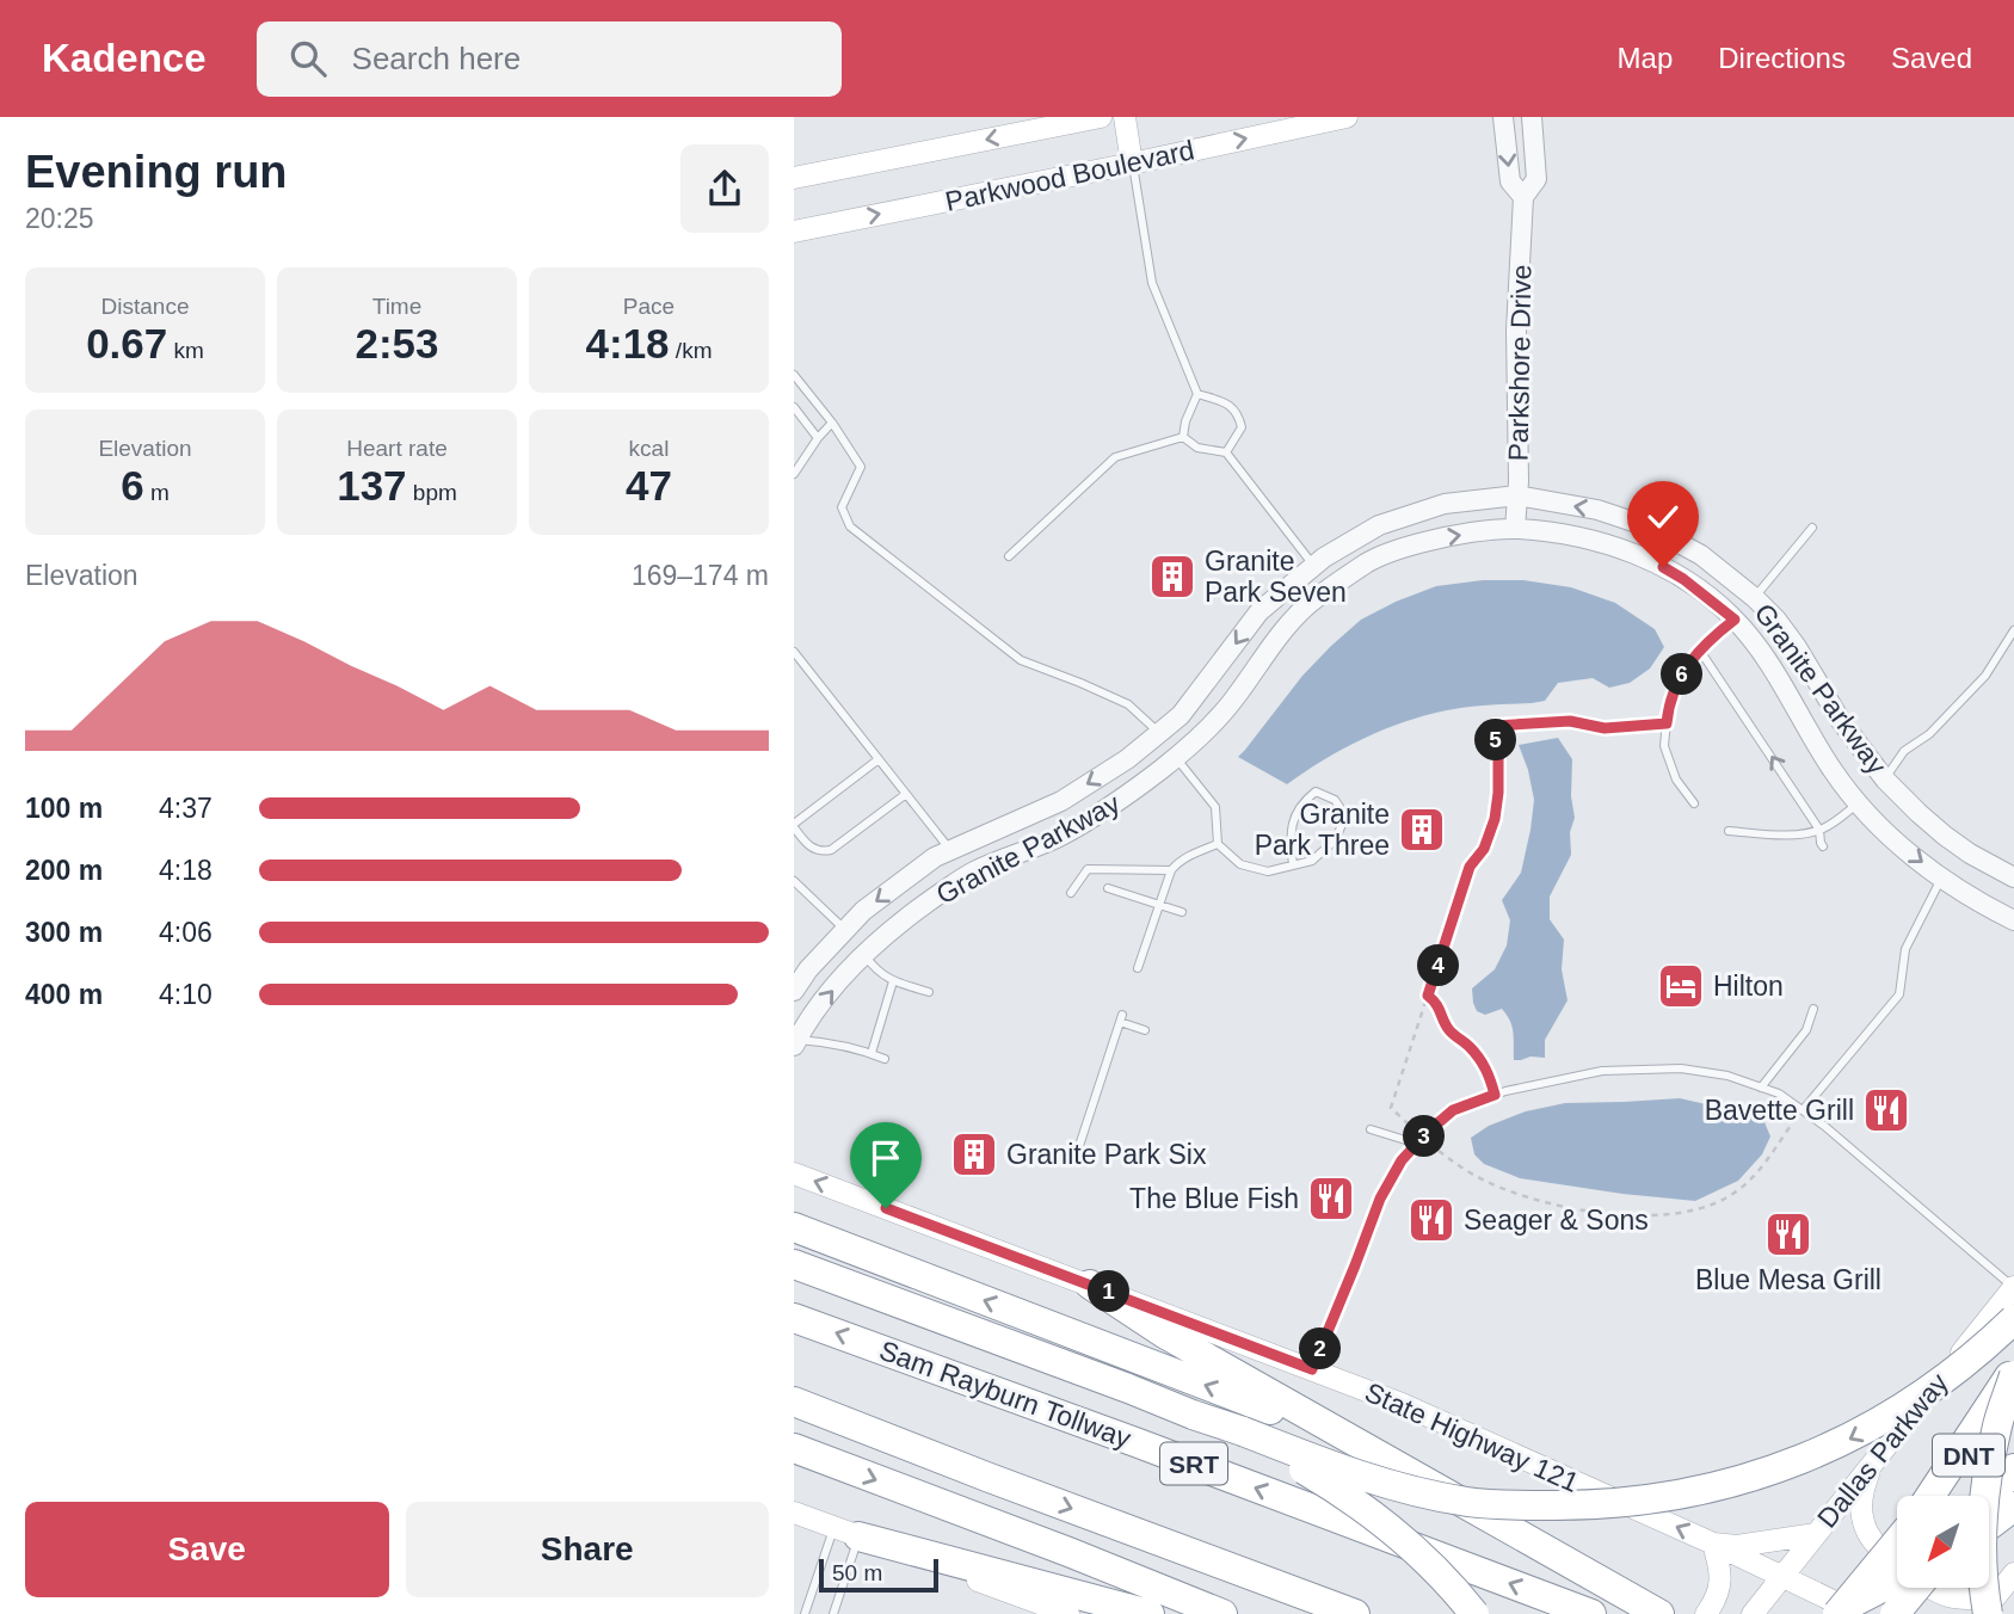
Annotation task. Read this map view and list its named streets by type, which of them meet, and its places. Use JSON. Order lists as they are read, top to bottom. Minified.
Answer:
{"streets":{"highway":["Sam Rayburn Tollway","DNT","SRT"],"main road":["Parkwood Boulevard","State Highway 121","Dallas Parkway"],"street":["Parkshore Drive","Granite Parkway"]},"crossings":[["Parkshore Drive","Granite Parkway"],["State Highway 121","Dallas Parkway"]],"one_way":["State Highway 121"],"places":{"building":["Granite Park Seven","Granite Park Three","Granite Park Six"],"hotel":["Hilton"],"restaurant":["Bavette Grill","The Blue Fish","Seager & Sons","Blue Mesa Grill"]},"scale_bar":"50 m","north":"bottom left","page":{"header":"Kadence","search":"Search here","nav":["Map","Directions","Saved"],"heading":["Evening run","20:25"],"stats":[["Distance","0.67 km"],["Time","2:53"],["Pace","4:18 /km"],["Elevation","6 m"],["Heart rate","137 bpm"],["kcal","47"]],"chart":["Elevation","169–174 m"],"pins":["6","5","4","3","1","2"],"list":[{"name":"100 m","note":"4:37"},{"name":"200 m","note":"4:18"},{"name":"300 m","note":"4:06"},{"name":"400 m","note":"4:10"}],"buttons":["Save","Share"],"scale":"50 m"}}
